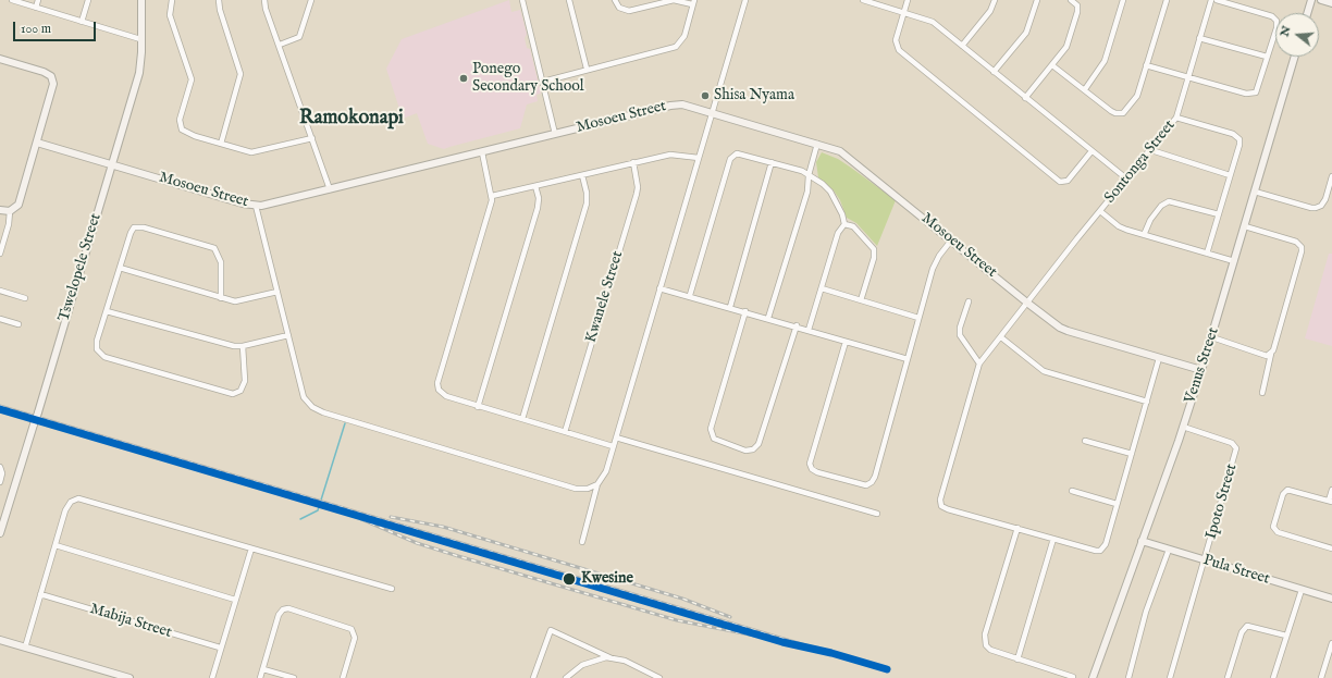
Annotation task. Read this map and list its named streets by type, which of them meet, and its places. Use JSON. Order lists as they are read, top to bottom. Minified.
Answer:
{"streets":{"street":["Mosoeu Street","Sontonga Street","Tswelopele Street","Kwanele Street","Venus Street","Ipoto Street","Pula Street","Mabija Street"]},"crossings":[["Mosoeu Street","Sontonga Street"],["Mosoeu Street","Tswelopele Street"],["Mosoeu Street","Venus Street"],["Venus Street","Ipoto Street"],["Venus Street","Pula Street"],["Ipoto Street","Pula Street"]],"districts":["Ramokonapi"],"places":["Ponego Secondary School","Shisa Nyama","Kwesine"],"scale_bar":"100 m","north":"left"}
